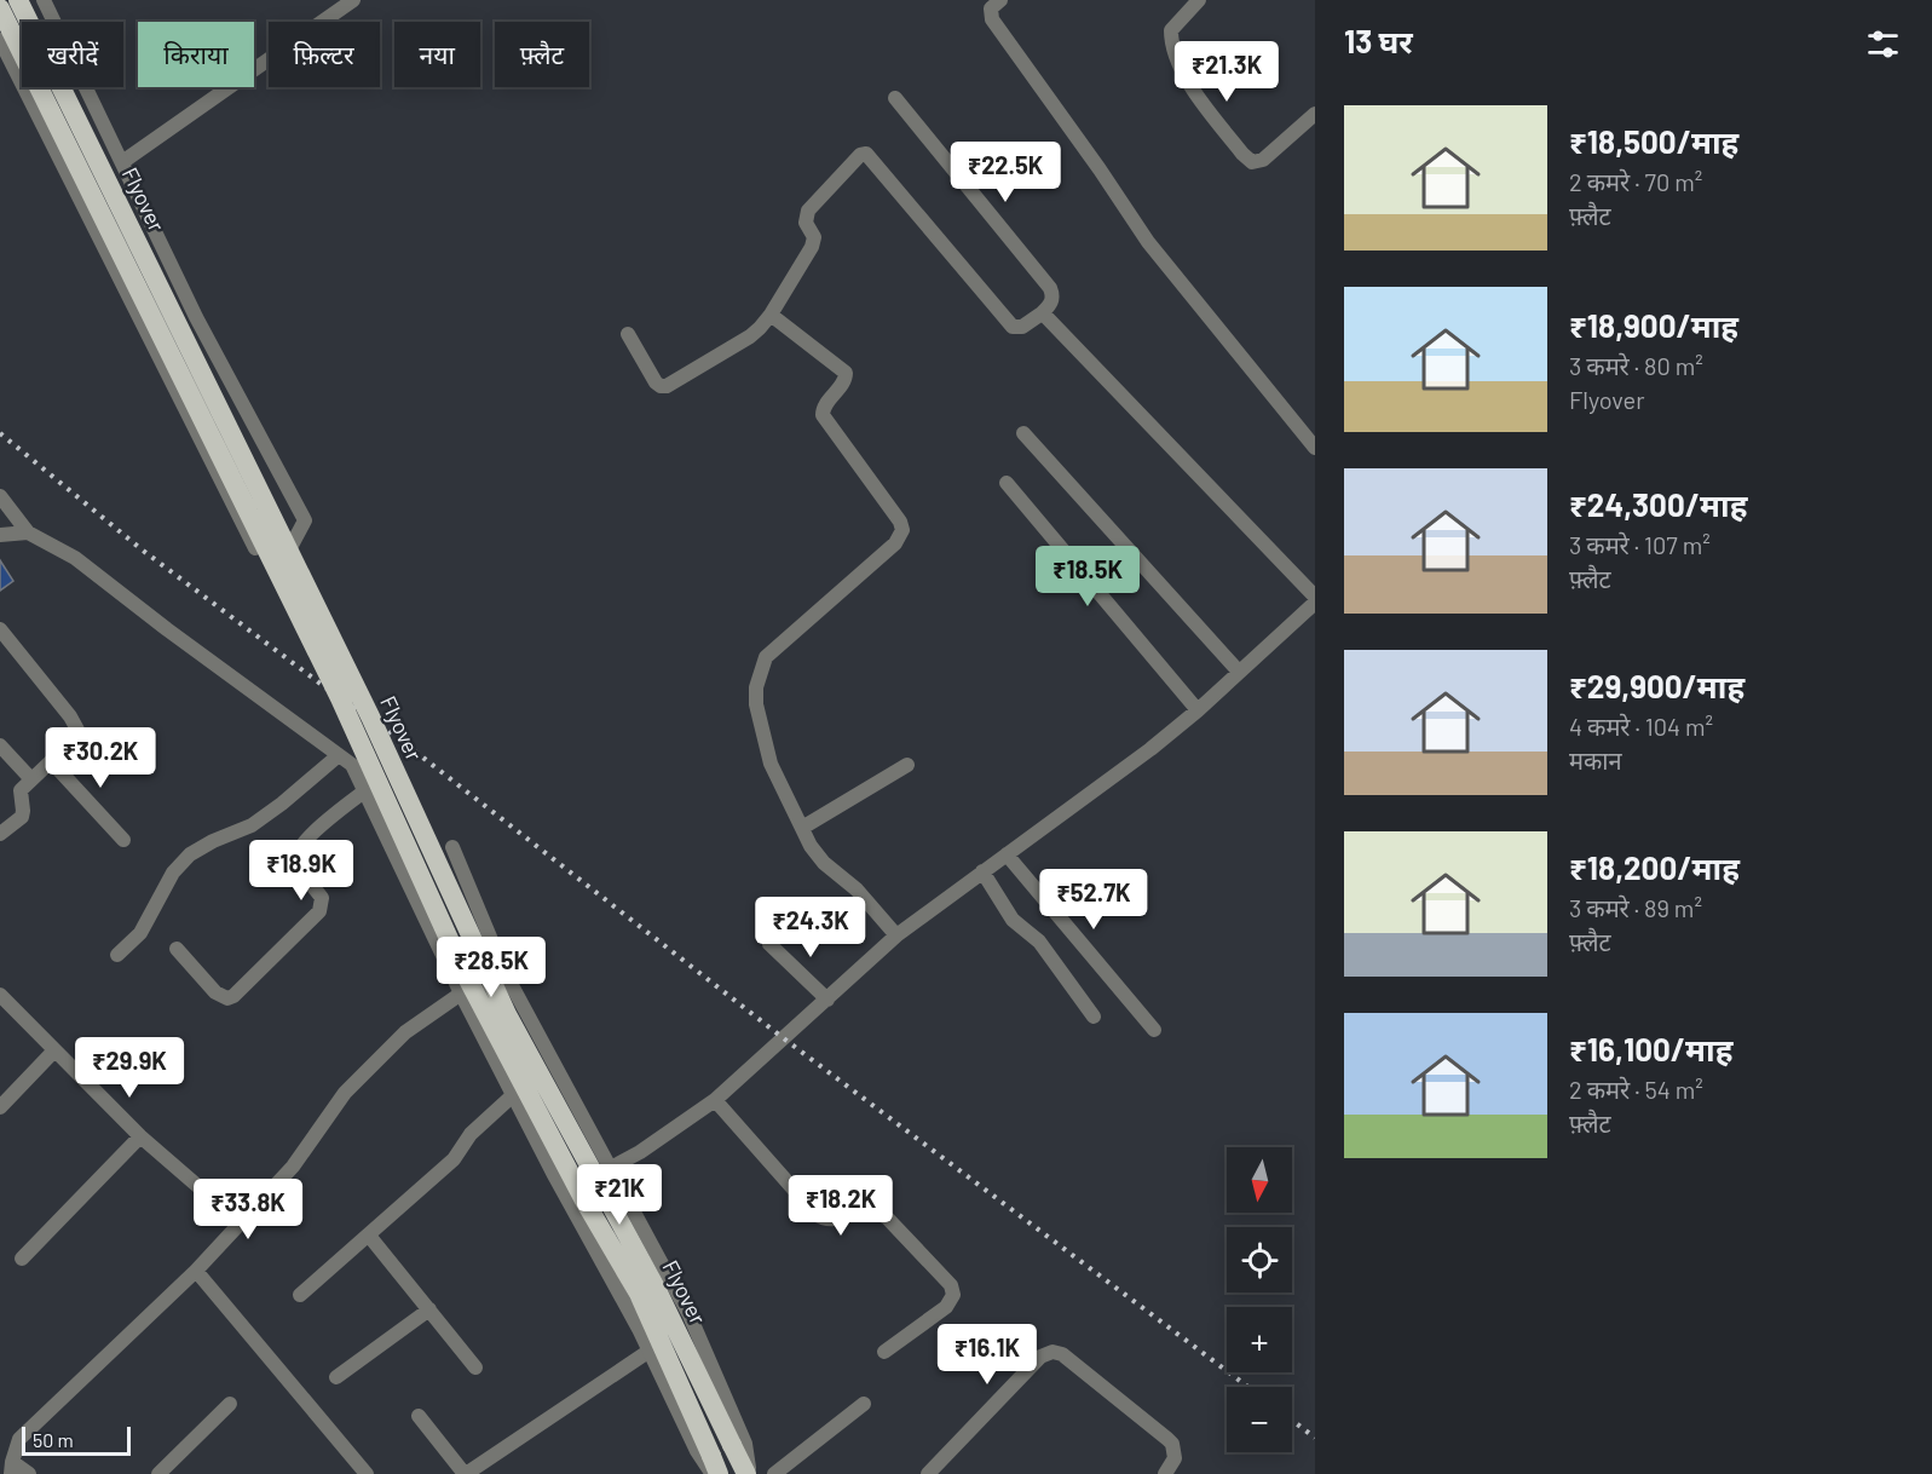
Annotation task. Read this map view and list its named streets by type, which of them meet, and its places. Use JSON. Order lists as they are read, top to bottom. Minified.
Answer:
{"streets":{"highway":["Flyover"]},"scale_bar":"50 m","north":"bottom","page":{"heading":"13 घर","chip":["खरीदें","किराया","फ़िल्टर","नया","फ़्लैट"],"price":["₹21.3K","₹22.5K","₹18.5K","₹30.2K","₹18.9K","₹52.7K","₹24.3K","₹28.5K","₹29.9K","₹21K","₹18.2K","₹33.8K","₹16.1K"],"list":[{"name":"₹18,500/माह","note":"2 कमरे · 70 m² · फ़्लैट"},{"name":"₹18,900/माह","note":"3 कमरे · 80 m² · Flyover"},{"name":"₹24,300/माह","note":"3 कमरे · 107 m² · फ़्लैट"},{"name":"₹29,900/माह","note":"4 कमरे · 104 m² · मकान"},{"name":"₹18,200/माह","note":"3 कमरे · 89 m² · फ़्लैट"},{"name":"₹16,100/माह","note":"2 कमरे · 54 m² · फ़्लैट"}],"map_buttons":["+","−"],"scale":"50 m"}}
